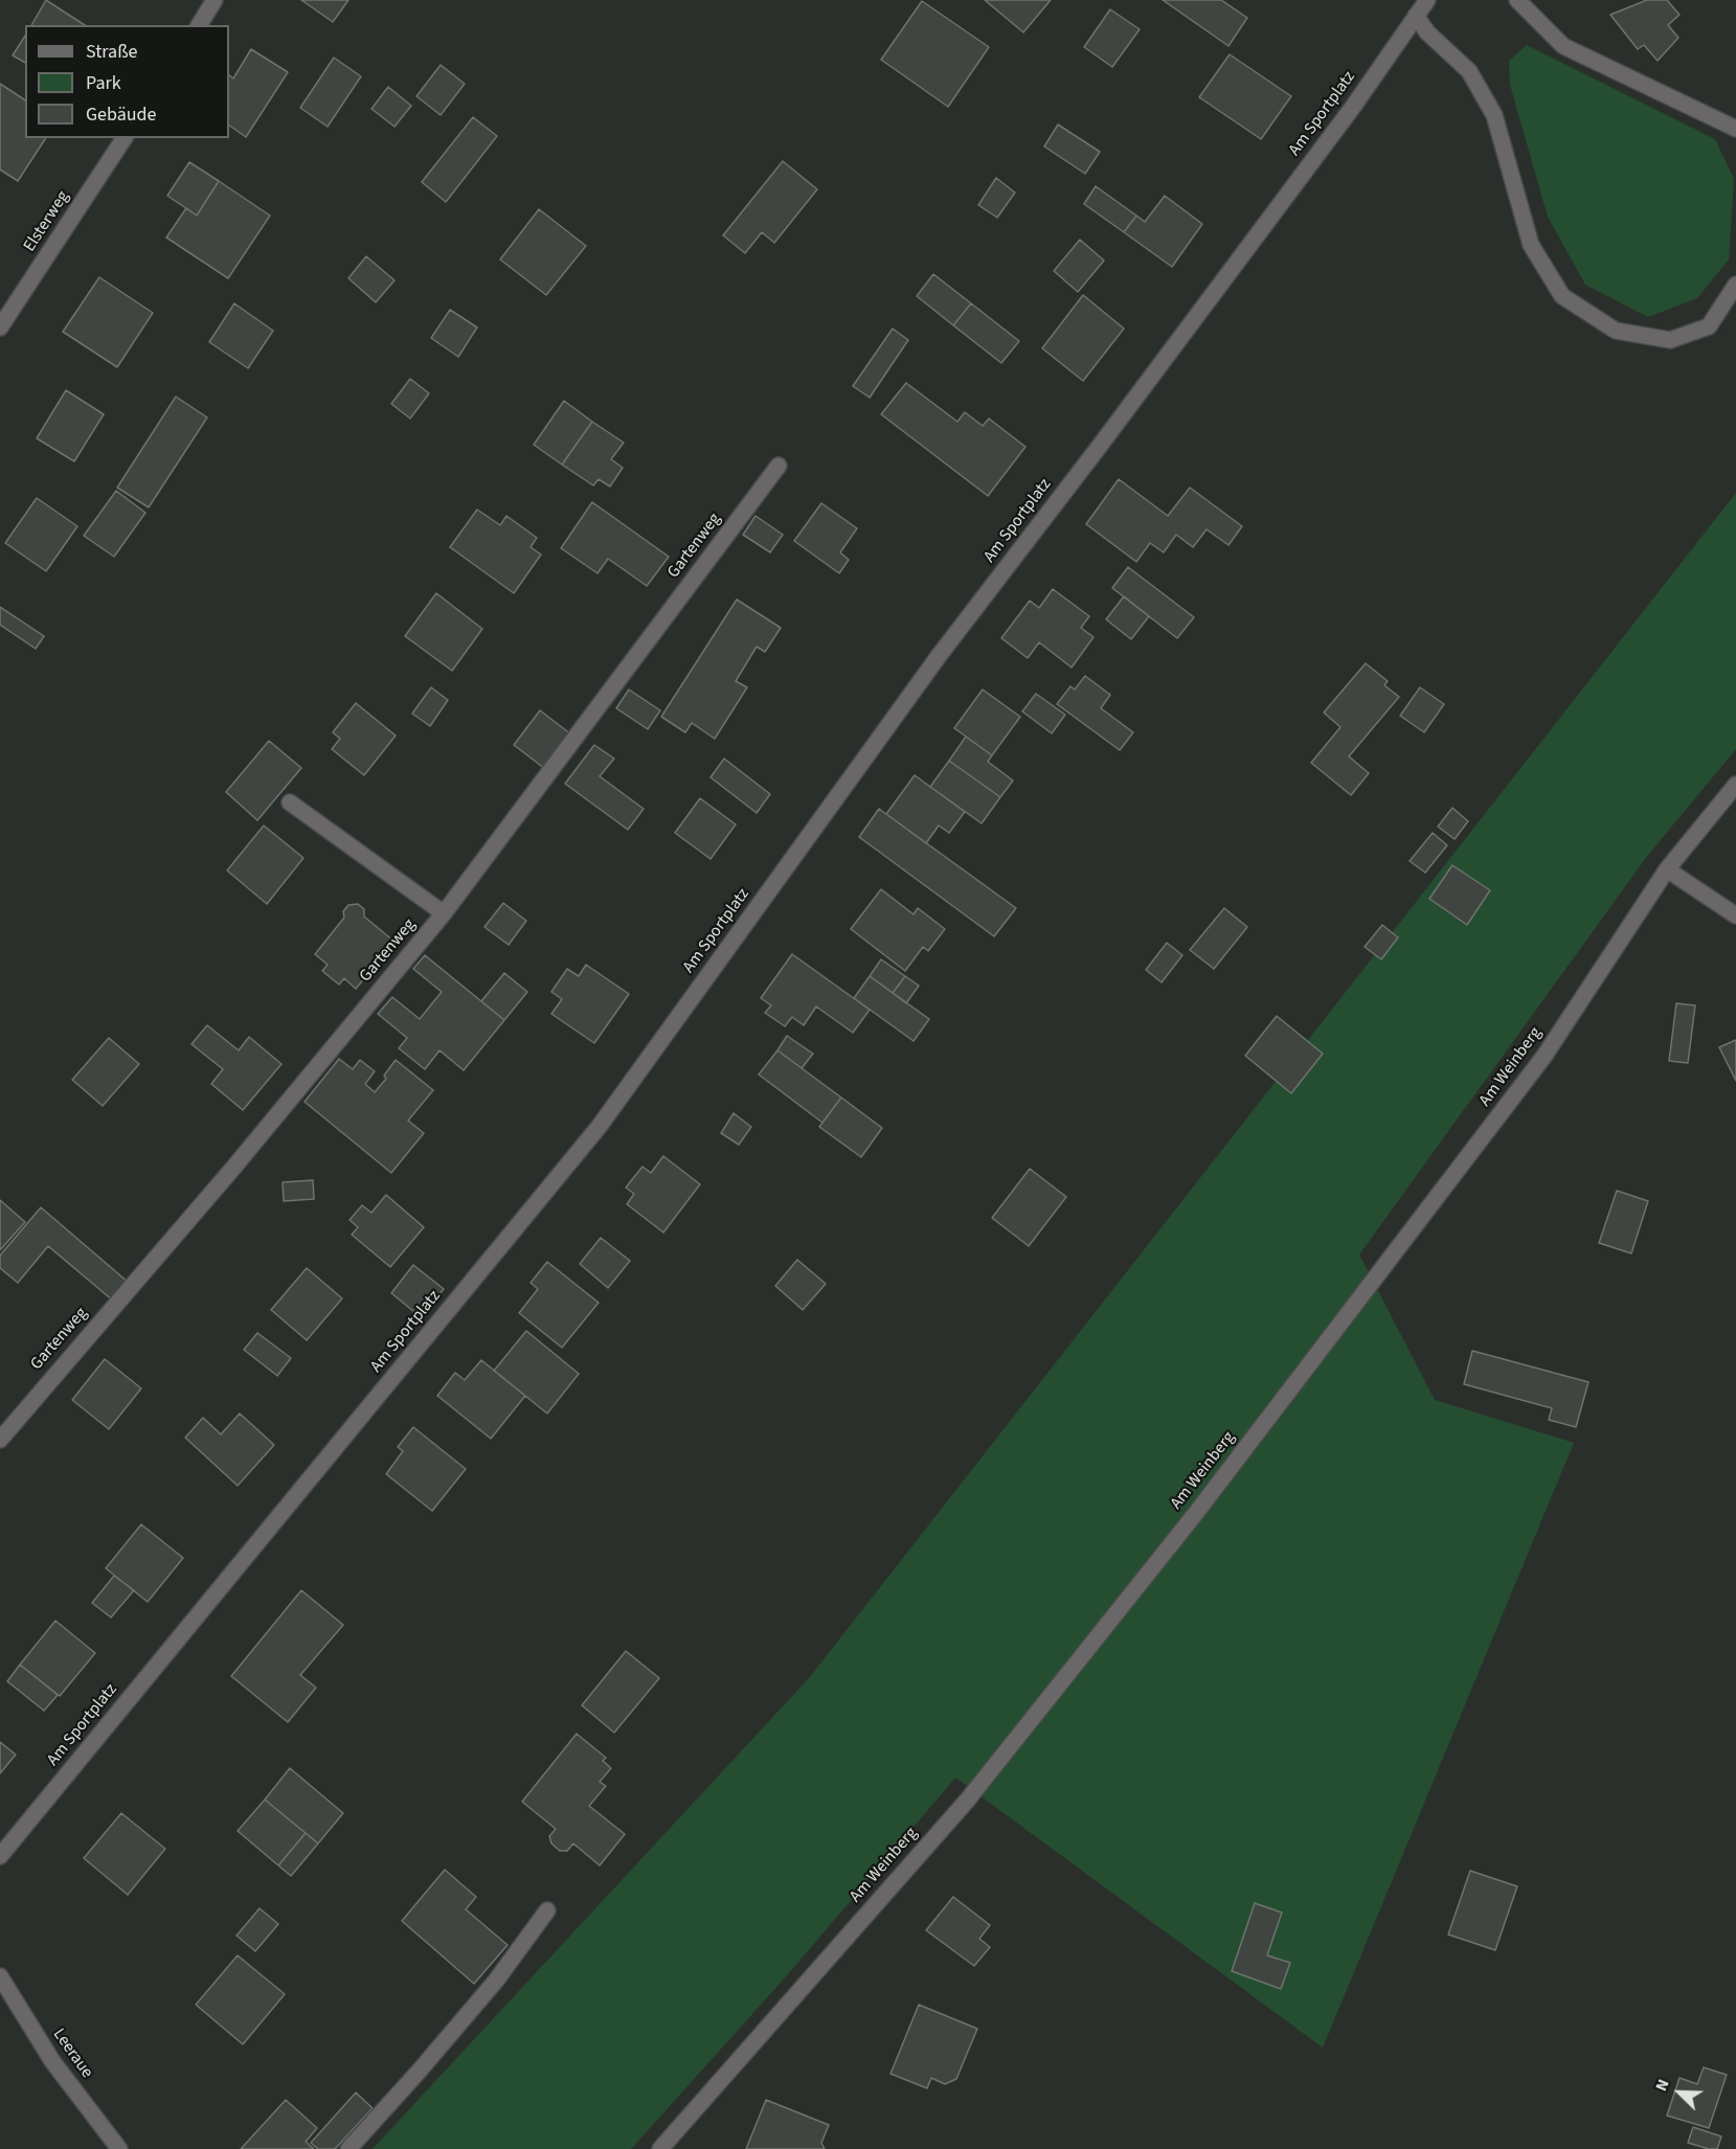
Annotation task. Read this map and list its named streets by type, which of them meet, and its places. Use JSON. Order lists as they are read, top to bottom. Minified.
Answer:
{"streets":{"street":["Am Sportplatz","Elsterweg","Gartenweg","Am Weinberg","Leeraue"]},"legend":["Straße","Park","Gebäude"],"north":"top left"}
